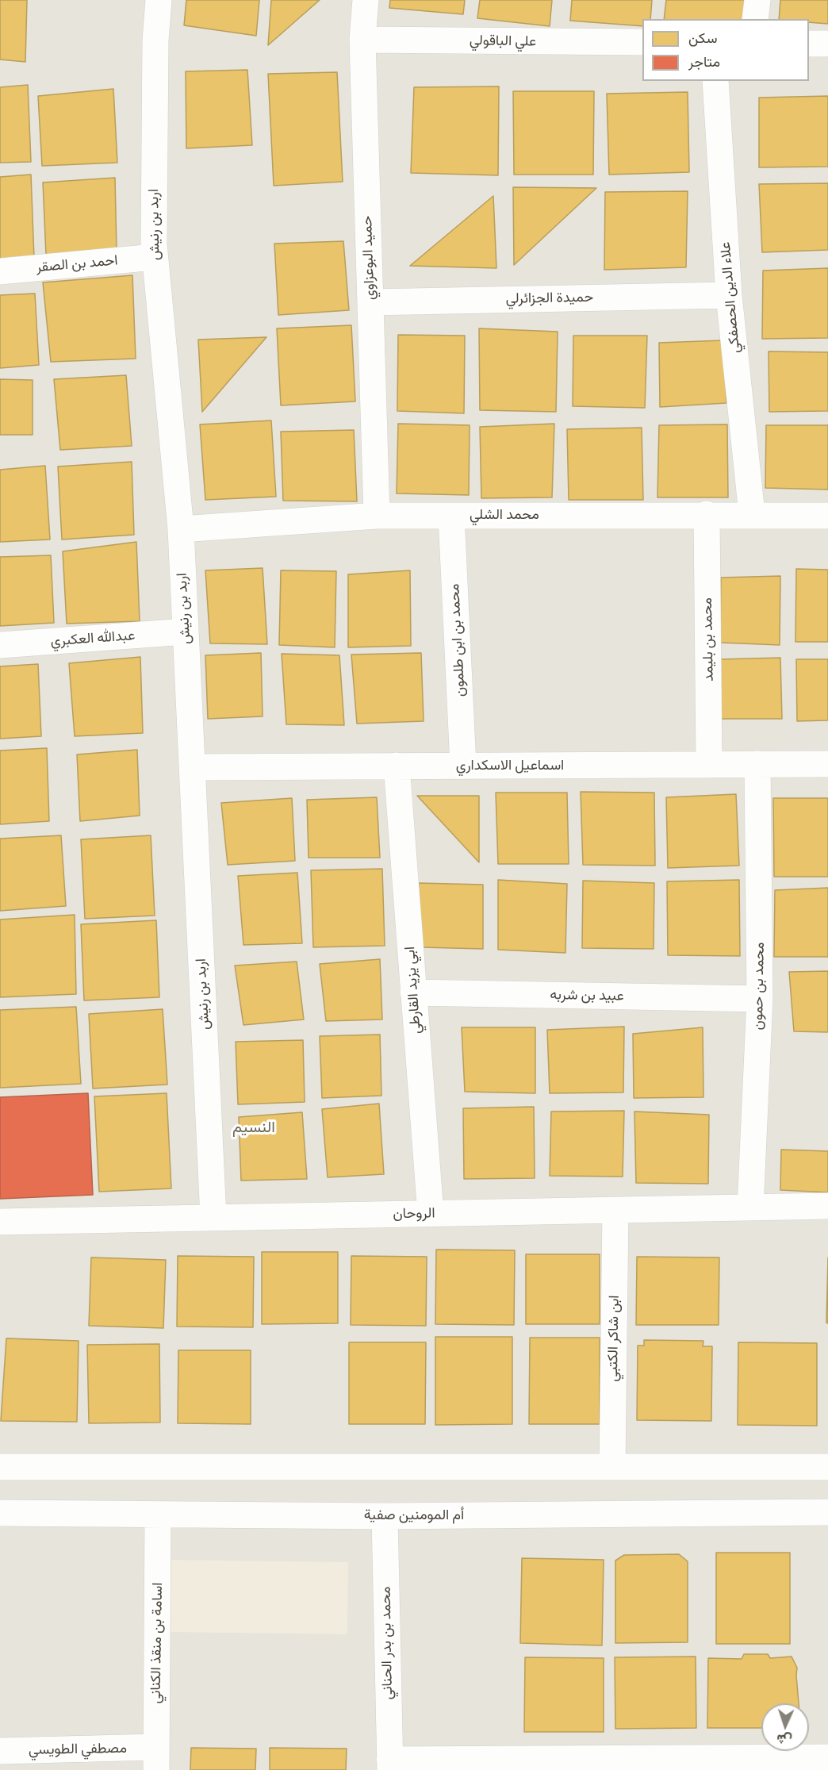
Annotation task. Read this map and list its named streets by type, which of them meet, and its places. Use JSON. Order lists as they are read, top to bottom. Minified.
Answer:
{"streets":{"street":["علي الباقولي","اربد بن رنيش","حميد البوعزاوي","احمد بن الصقر","علاء الدين الحصفكي","حميدة الجزائرلي","محمد الشلي","عبدالله العكبري","محمد بن بليمد","محمد بن ابن طلمون","اسماعيل الاسكداري","محمد بن حمون","ابي يزيد القارطي","عبيد بن شربه","الروحان","ابن شاكر الكتبي","أم المومنين صفية","اسامة بن منقذ الكناني","محمد بن بدر الحناني","مصطفي الطويسي"]},"crossings":[["علي الباقولي","حميد البوعزاوي"],["اربد بن رنيش","احمد بن الصقر"],["اربد بن رنيش","محمد الشلي"],["اربد بن رنيش","عبدالله العكبري"],["اربد بن رنيش","اسماعيل الاسكداري"],["اربد بن رنيش","الروحان"],["حميد البوعزاوي","حميدة الجزائرلي"],["حميد البوعزاوي","محمد الشلي"],["علاء الدين الحصفكي","حميدة الجزائرلي"],["علاء الدين الحصفكي","محمد الشلي"],["محمد الشلي","محمد بن بليمد"],["محمد الشلي","محمد بن ابن طلمون"],["محمد بن بليمد","اسماعيل الاسكداري"],["محمد بن ابن طلمون","اسماعيل الاسكداري"],["اسماعيل الاسكداري","محمد بن حمون"],["اسماعيل الاسكداري","ابي يزيد القارطي"],["محمد بن حمون","عبيد بن شربه"],["محمد بن حمون","الروحان"],["ابي يزيد القارطي","عبيد بن شربه"],["ابي يزيد القارطي","الروحان"],["الروحان","ابن شاكر الكتبي"],["أم المومنين صفية","اسامة بن منقذ الكناني"],["أم المومنين صفية","محمد بن بدر الحناني"],["اسامة بن منقذ الكناني","مصطفي الطويسي"]],"districts":["النسيم"],"legend":["سكن","متاجر"],"north":"bottom"}
